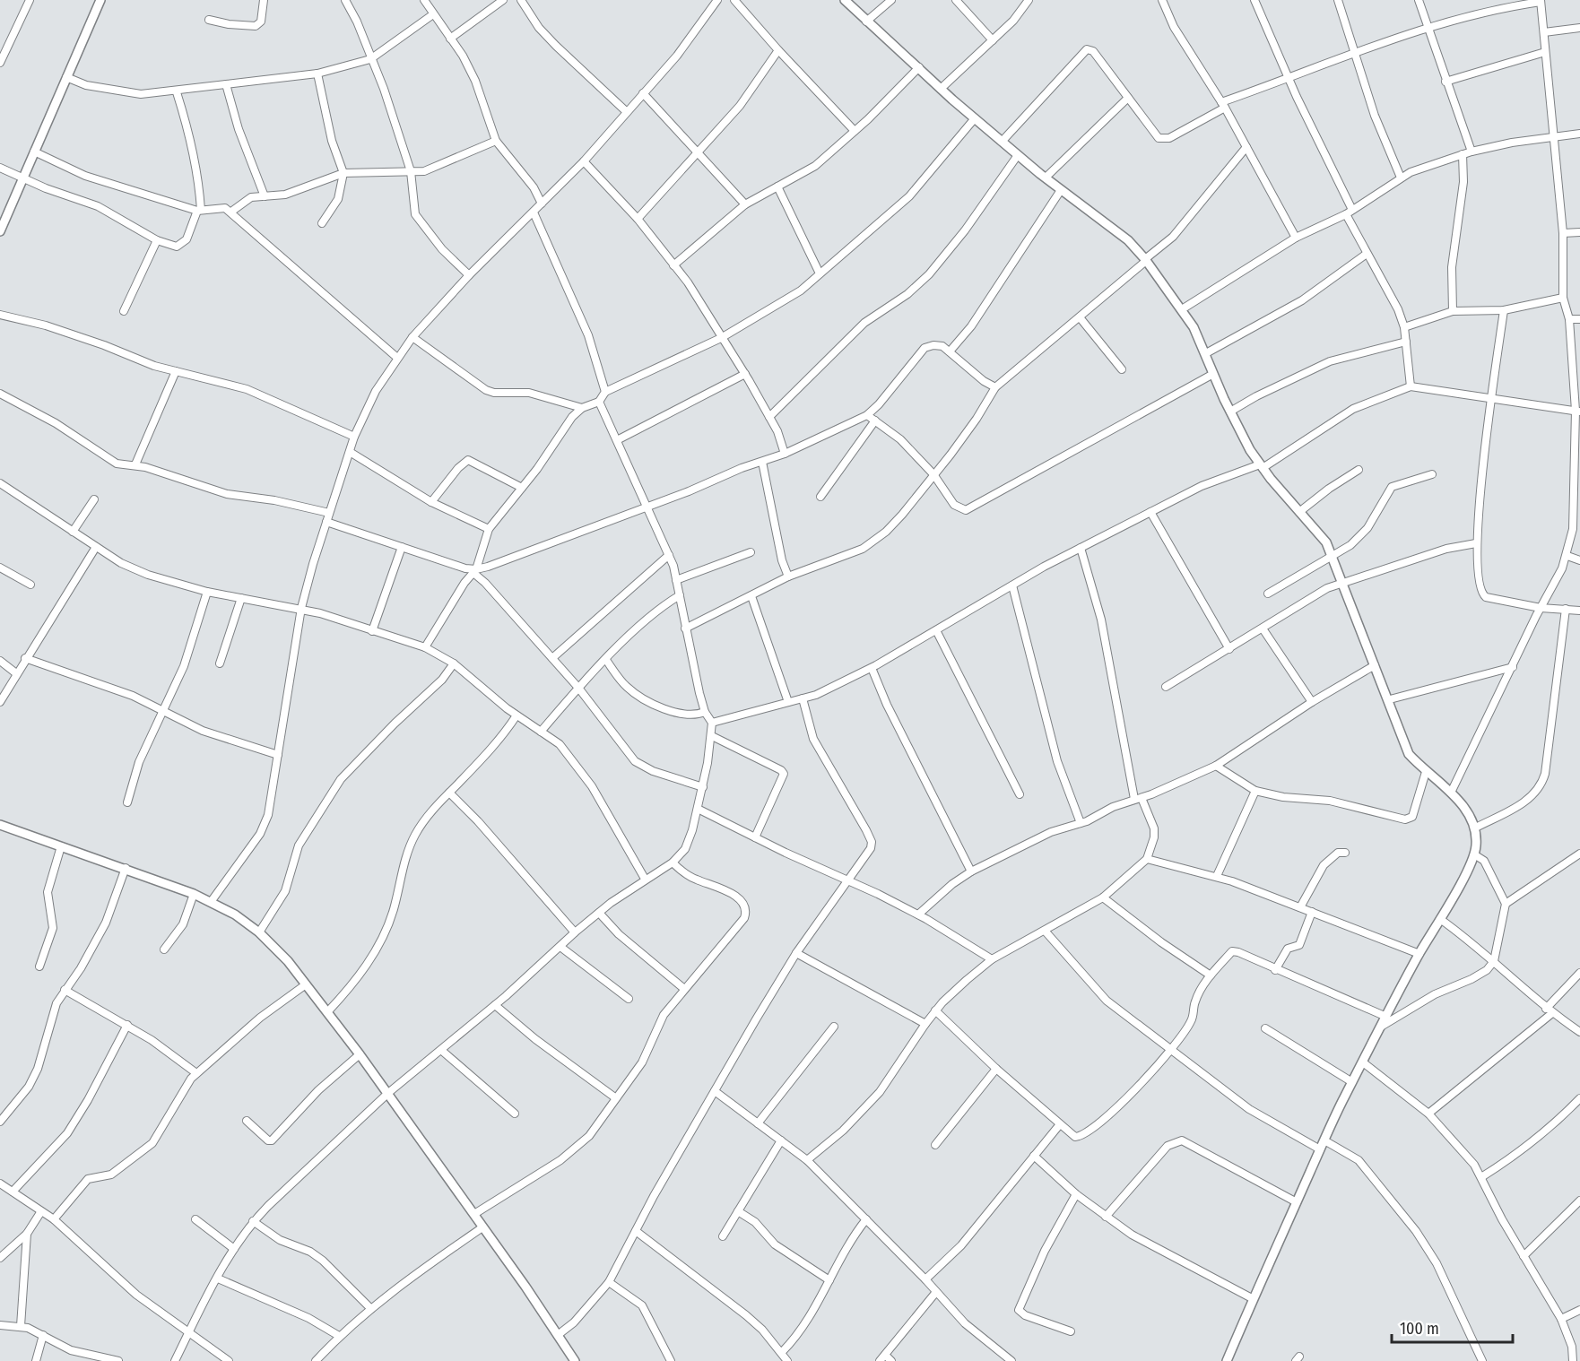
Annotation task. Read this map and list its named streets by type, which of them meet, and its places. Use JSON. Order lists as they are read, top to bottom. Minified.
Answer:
{"scale_bar":"100 m"}
